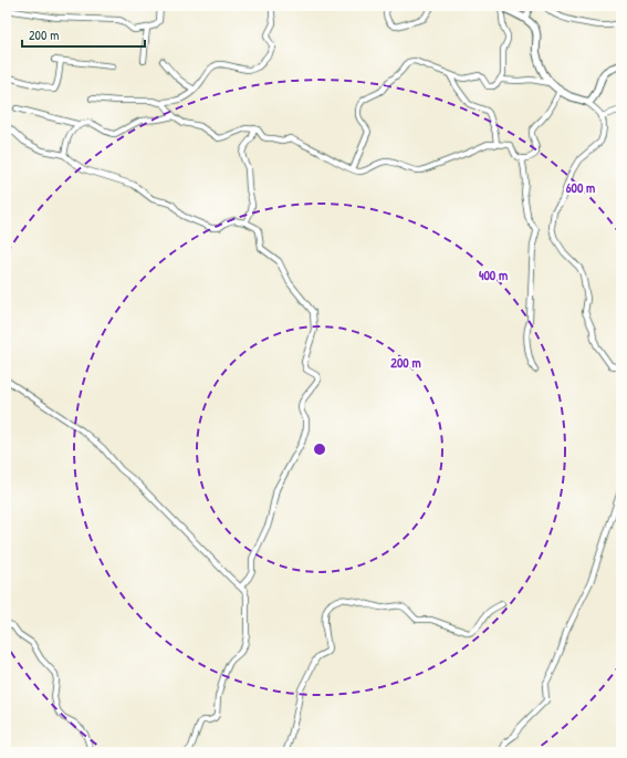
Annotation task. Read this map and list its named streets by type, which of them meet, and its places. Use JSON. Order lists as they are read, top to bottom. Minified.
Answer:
{"scale_bar":"200 m","rings":["600 m","400 m","200 m"]}
